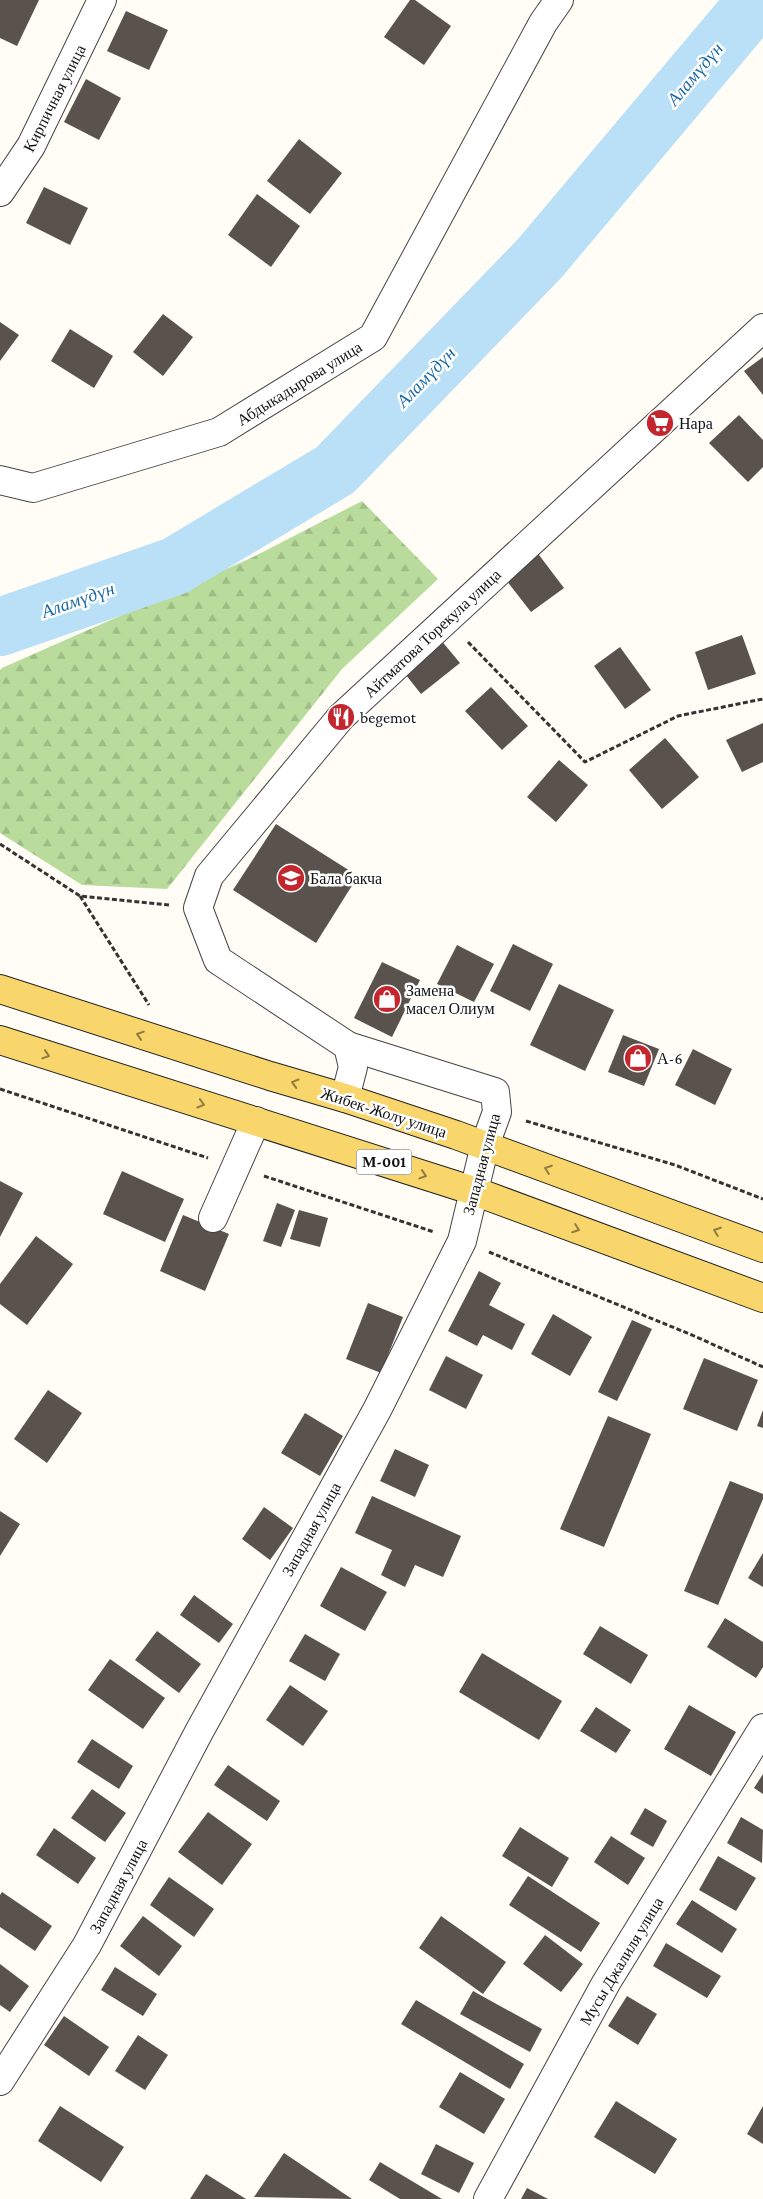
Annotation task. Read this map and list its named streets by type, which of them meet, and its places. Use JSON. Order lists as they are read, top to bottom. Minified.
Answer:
{"streets":{"main road":["Жибек-Жолу улица","М-001"],"street":["Кирпичная улица","Абдыкадырова улица","Айтматова Торекула улица","Западная улица","Мусы Джалиля улица"]},"crossings":[["Жибек-Жолу улица","Западная улица"],["М-001","Западная улица"]],"water":["Аламүдүн"],"places":{"supermarket":["Нара"],"restaurant":["begemot"],"school or university":["Бала бакча"],"shop":["Замена масел Олиум","А-6"]}}
